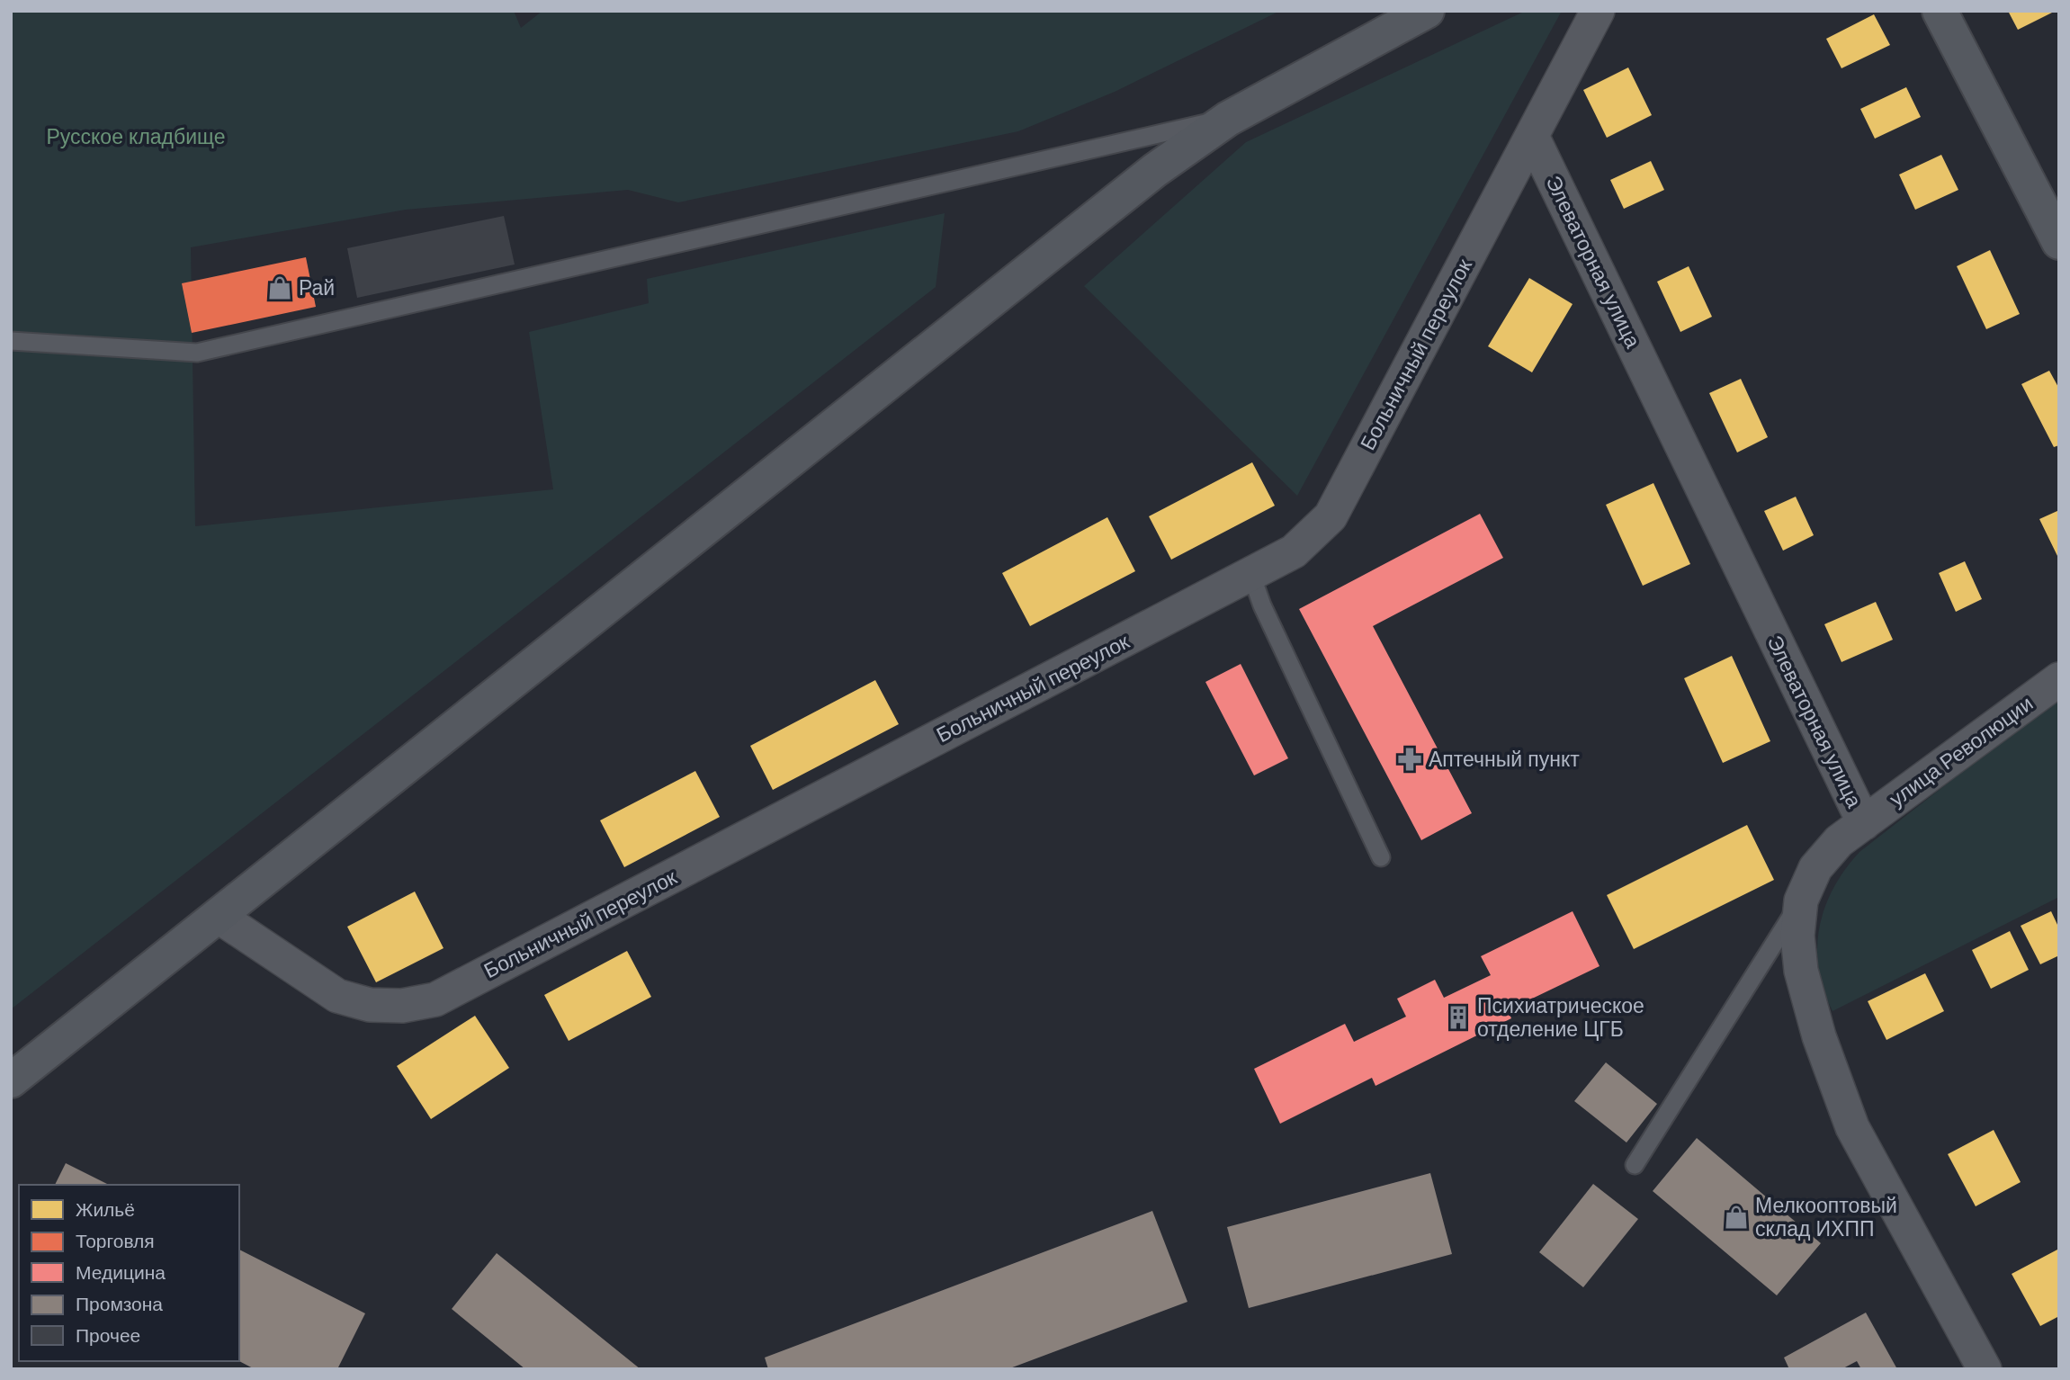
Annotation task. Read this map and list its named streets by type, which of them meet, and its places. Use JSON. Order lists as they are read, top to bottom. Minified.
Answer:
{"streets":{"street":["Элеваторная улица","Больничный переулок","улица Революции"]},"crossings":[["Элеваторная улица","Больничный переулок"],["Элеваторная улица","улица Революции"]],"parks":["Русское кладбище"],"places":{"shop":["Рай","Мелкооптовый склад ИХПП"],"pharmacy":["Аптечный пункт"],"building":["Психиатрическое отделение ЦГБ"]},"legend":["Жильё","Торговля","Медицина","Промзона","Прочее"]}
